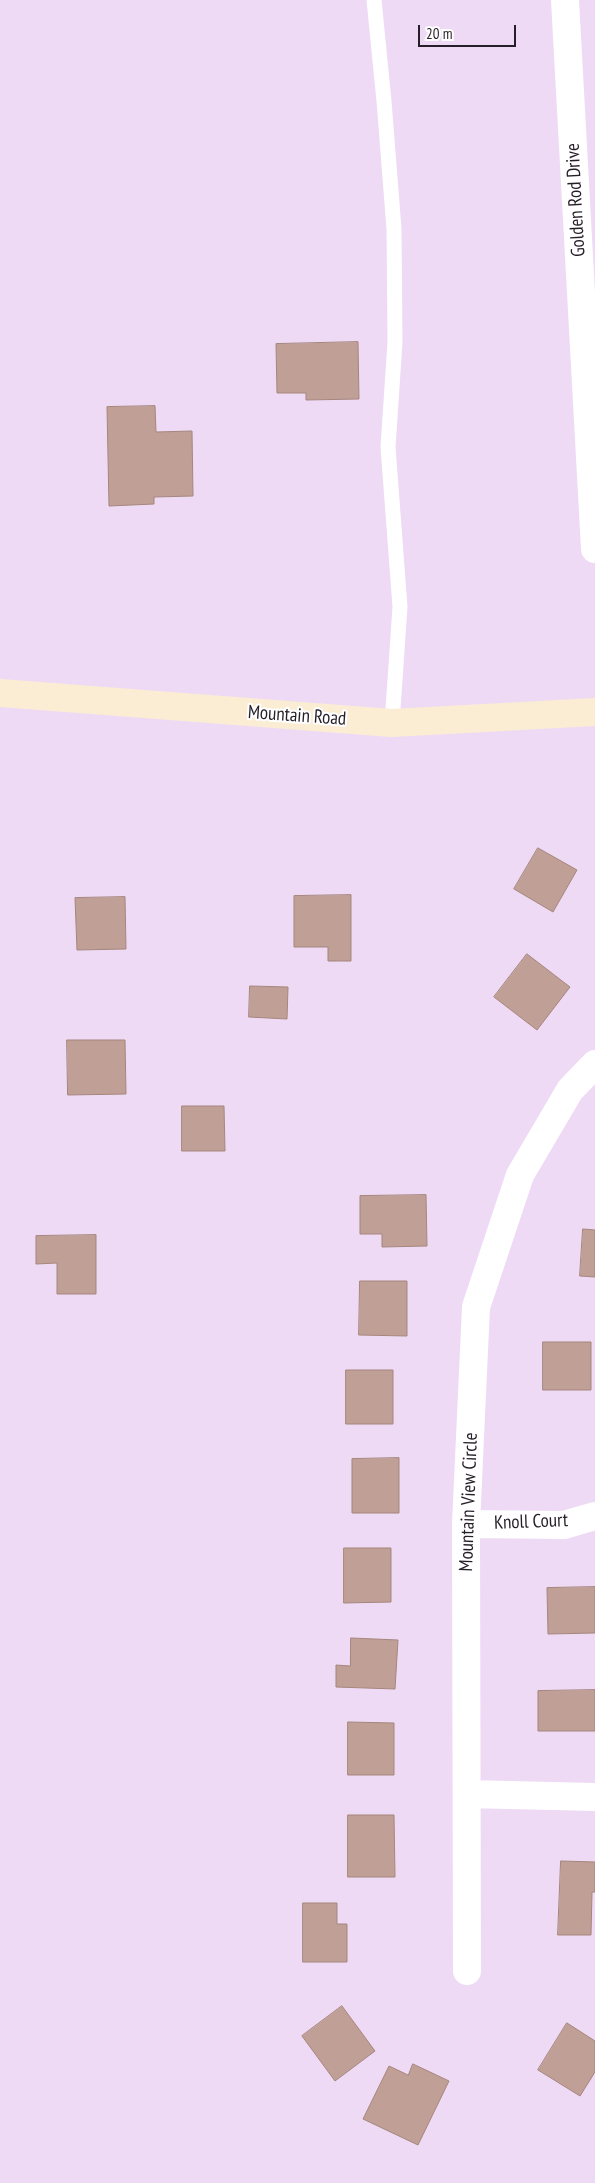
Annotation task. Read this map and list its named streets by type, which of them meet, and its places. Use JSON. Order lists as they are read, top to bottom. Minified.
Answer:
{"streets":{"main road":["Mountain Road"],"street":["Golden Rod Drive","Mountain View Circle","Knoll Court"]},"crossings":[["Mountain View Circle","Knoll Court"]],"scale_bar":"20 m"}
